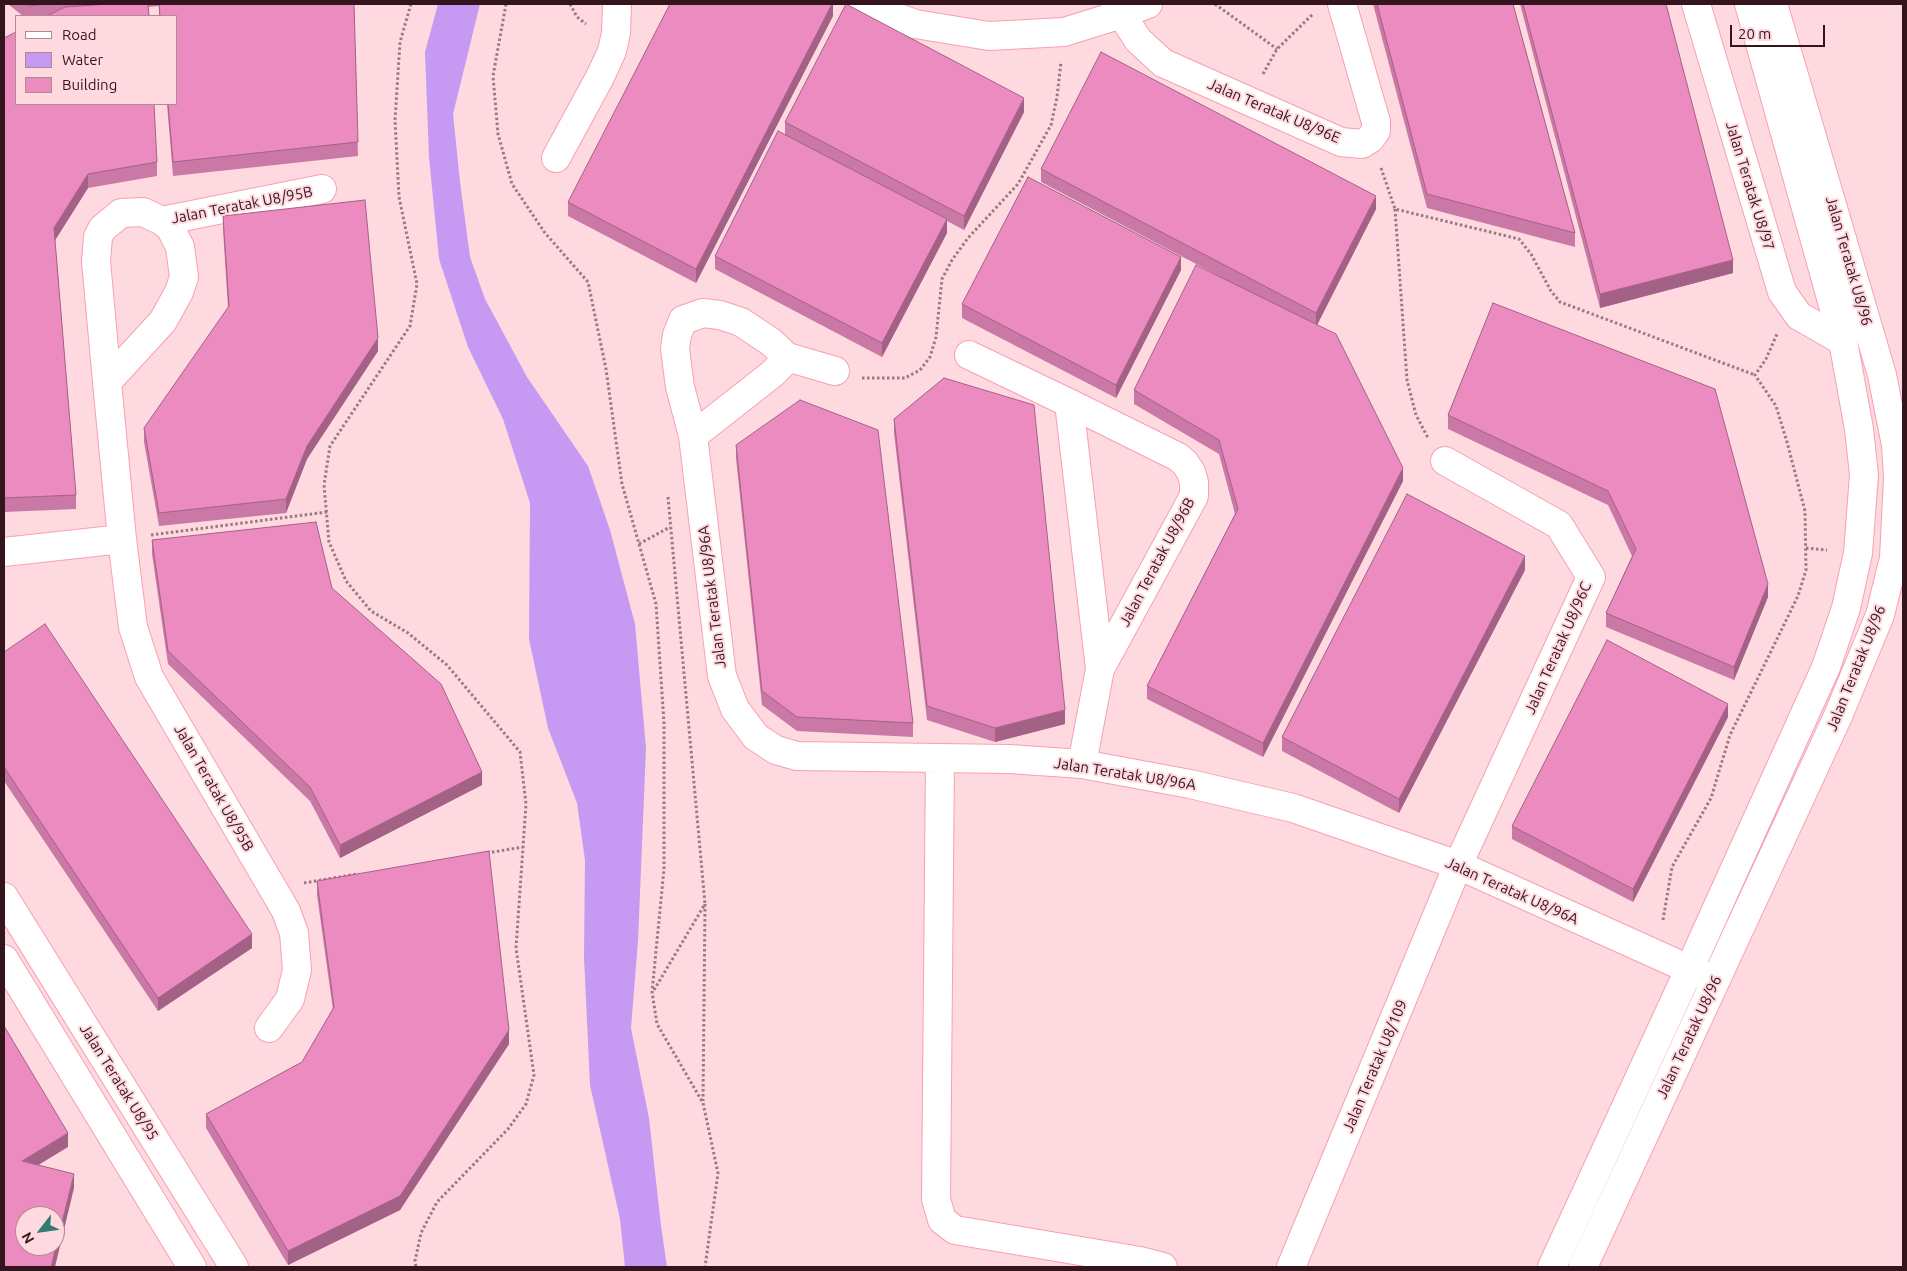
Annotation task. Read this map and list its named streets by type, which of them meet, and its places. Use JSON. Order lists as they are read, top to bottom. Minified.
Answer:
{"streets":{"street":["Jalan Teratak U8/96E","Jalan Teratak U8/97","Jalan Teratak U8/95B","Jalan Teratak U8/96","Jalan Teratak U8/96B","Jalan Teratak U8/96A","Jalan Teratak U8/96C","Jalan Teratak U8/109","Jalan Teratak U8/95"]},"crossings":[["Jalan Teratak U8/97","Jalan Teratak U8/96"],["Jalan Teratak U8/96","Jalan Teratak U8/96A"],["Jalan Teratak U8/96B","Jalan Teratak U8/96A"],["Jalan Teratak U8/96A","Jalan Teratak U8/96C"],["Jalan Teratak U8/96A","Jalan Teratak U8/109"],["Jalan Teratak U8/96C","Jalan Teratak U8/109"]],"legend":["Road","Water","Building"],"scale_bar":"20 m","north":"bottom left"}
